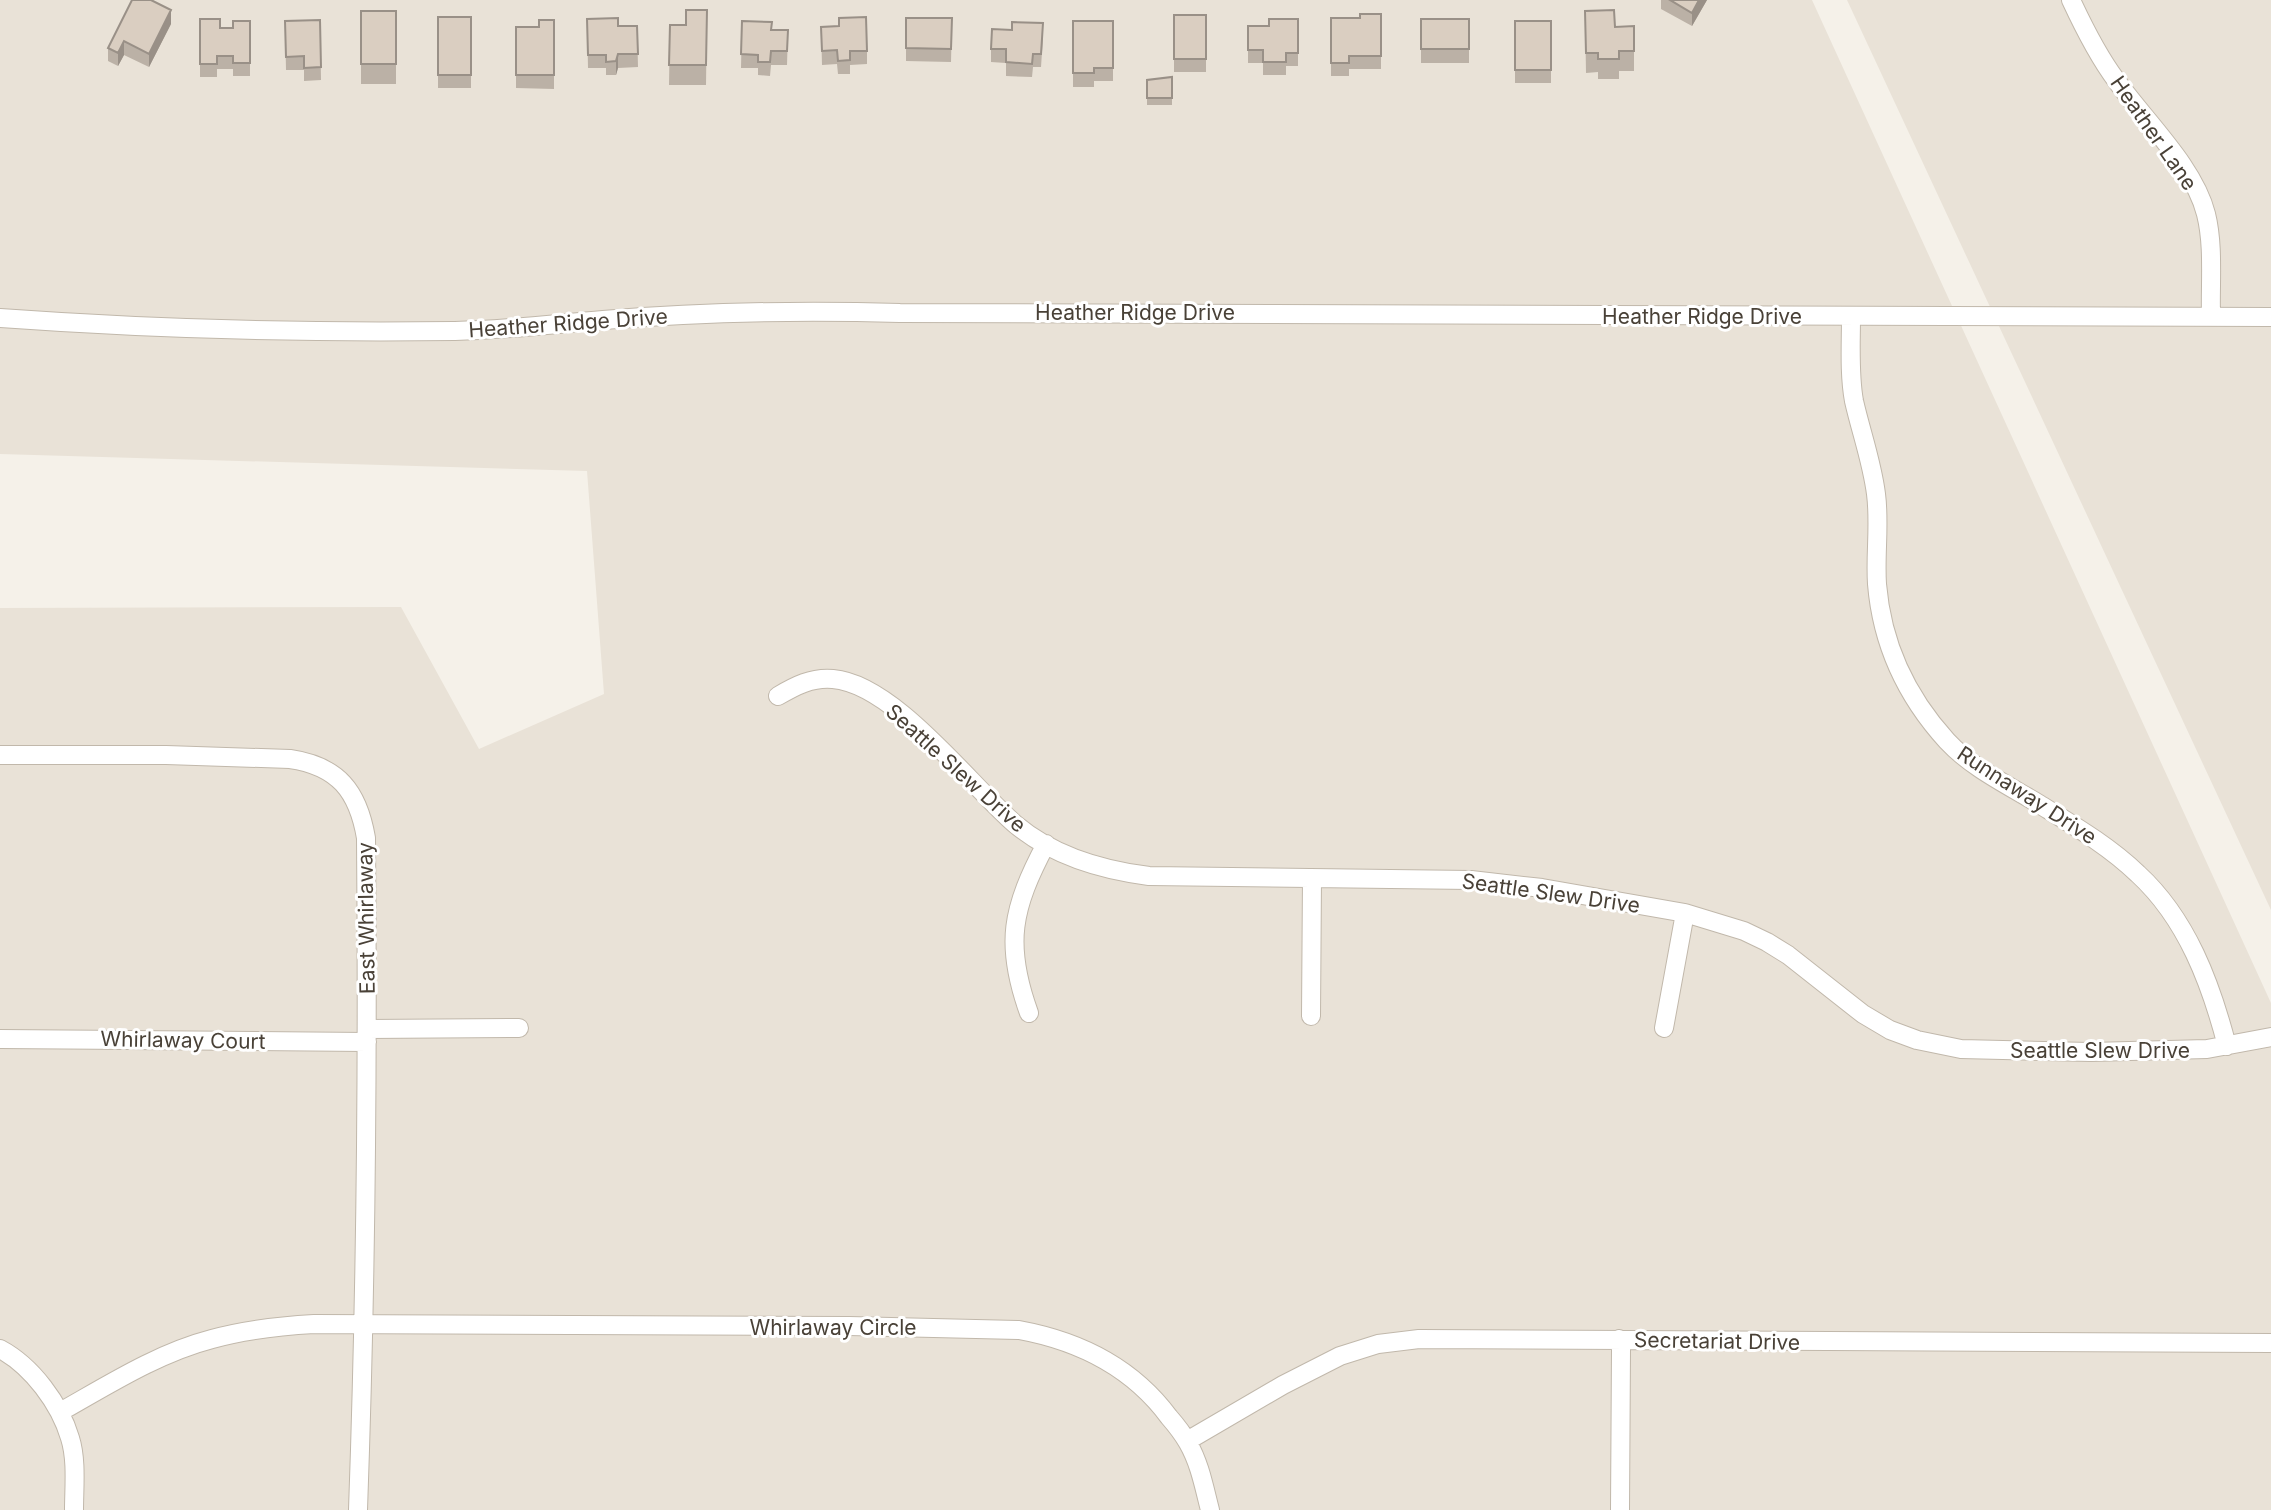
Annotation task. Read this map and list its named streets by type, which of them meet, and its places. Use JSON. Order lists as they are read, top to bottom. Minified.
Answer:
{"streets":{"street":["Heather Lane","Heather Ridge Drive","Seattle Slew Drive","Runnaway Drive","East Whirlaway","Whirlaway Court","Whirlaway Circle","Secretariat Drive"]},"crossings":[["Heather Lane","Heather Ridge Drive"],["Heather Ridge Drive","Runnaway Drive"],["Seattle Slew Drive","Runnaway Drive"],["East Whirlaway","Whirlaway Court"],["East Whirlaway","Whirlaway Circle"],["Whirlaway Circle","Secretariat Drive"]]}
